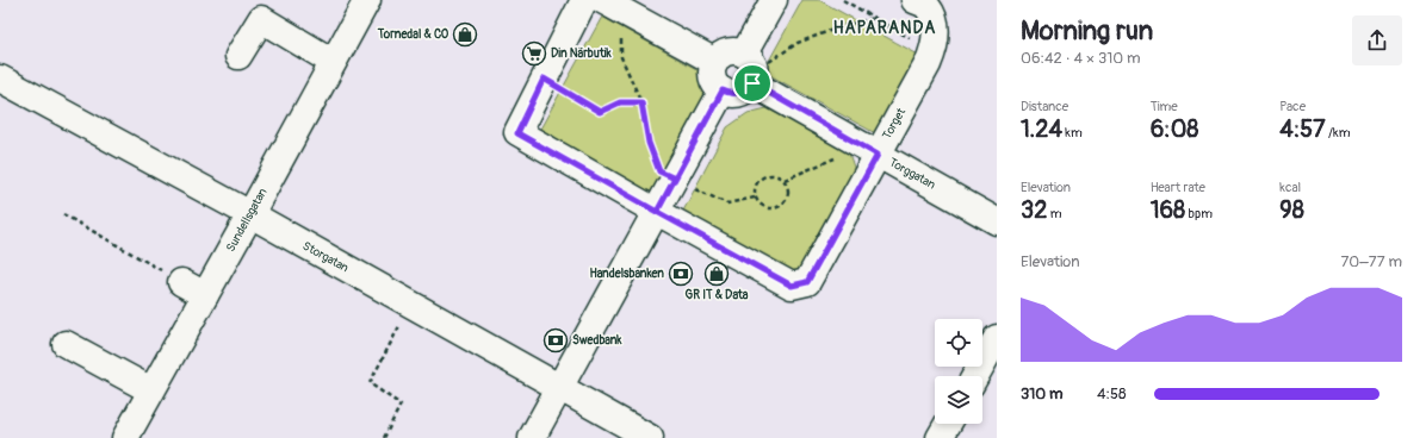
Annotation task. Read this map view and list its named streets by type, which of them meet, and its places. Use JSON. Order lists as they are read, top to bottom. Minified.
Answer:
{"streets":{"street":["Torget","Torggatan","Sundellsgatan","Storgatan"]},"crossings":[["Torget","Torggatan"],["Sundellsgatan","Storgatan"]],"districts":["HAPARANDA"],"places":{"shop":["Tornedal & CO","GR IT & Data"],"supermarket":["Din Närbutik"],"bank":["Handelsbanken","Swedbank"]},"page":{"heading":["Morning run","06:42 · 4 × 310 m"],"stats":[["Distance","1.24 km"],["Time","6:08"],["Pace","4:57 /km"],["Elevation","32 m"],["Heart rate","168 bpm"],["kcal","98"]],"chart":["Elevation","70–77 m"],"list":[{"name":"310 m","note":"4:58"}]}}
